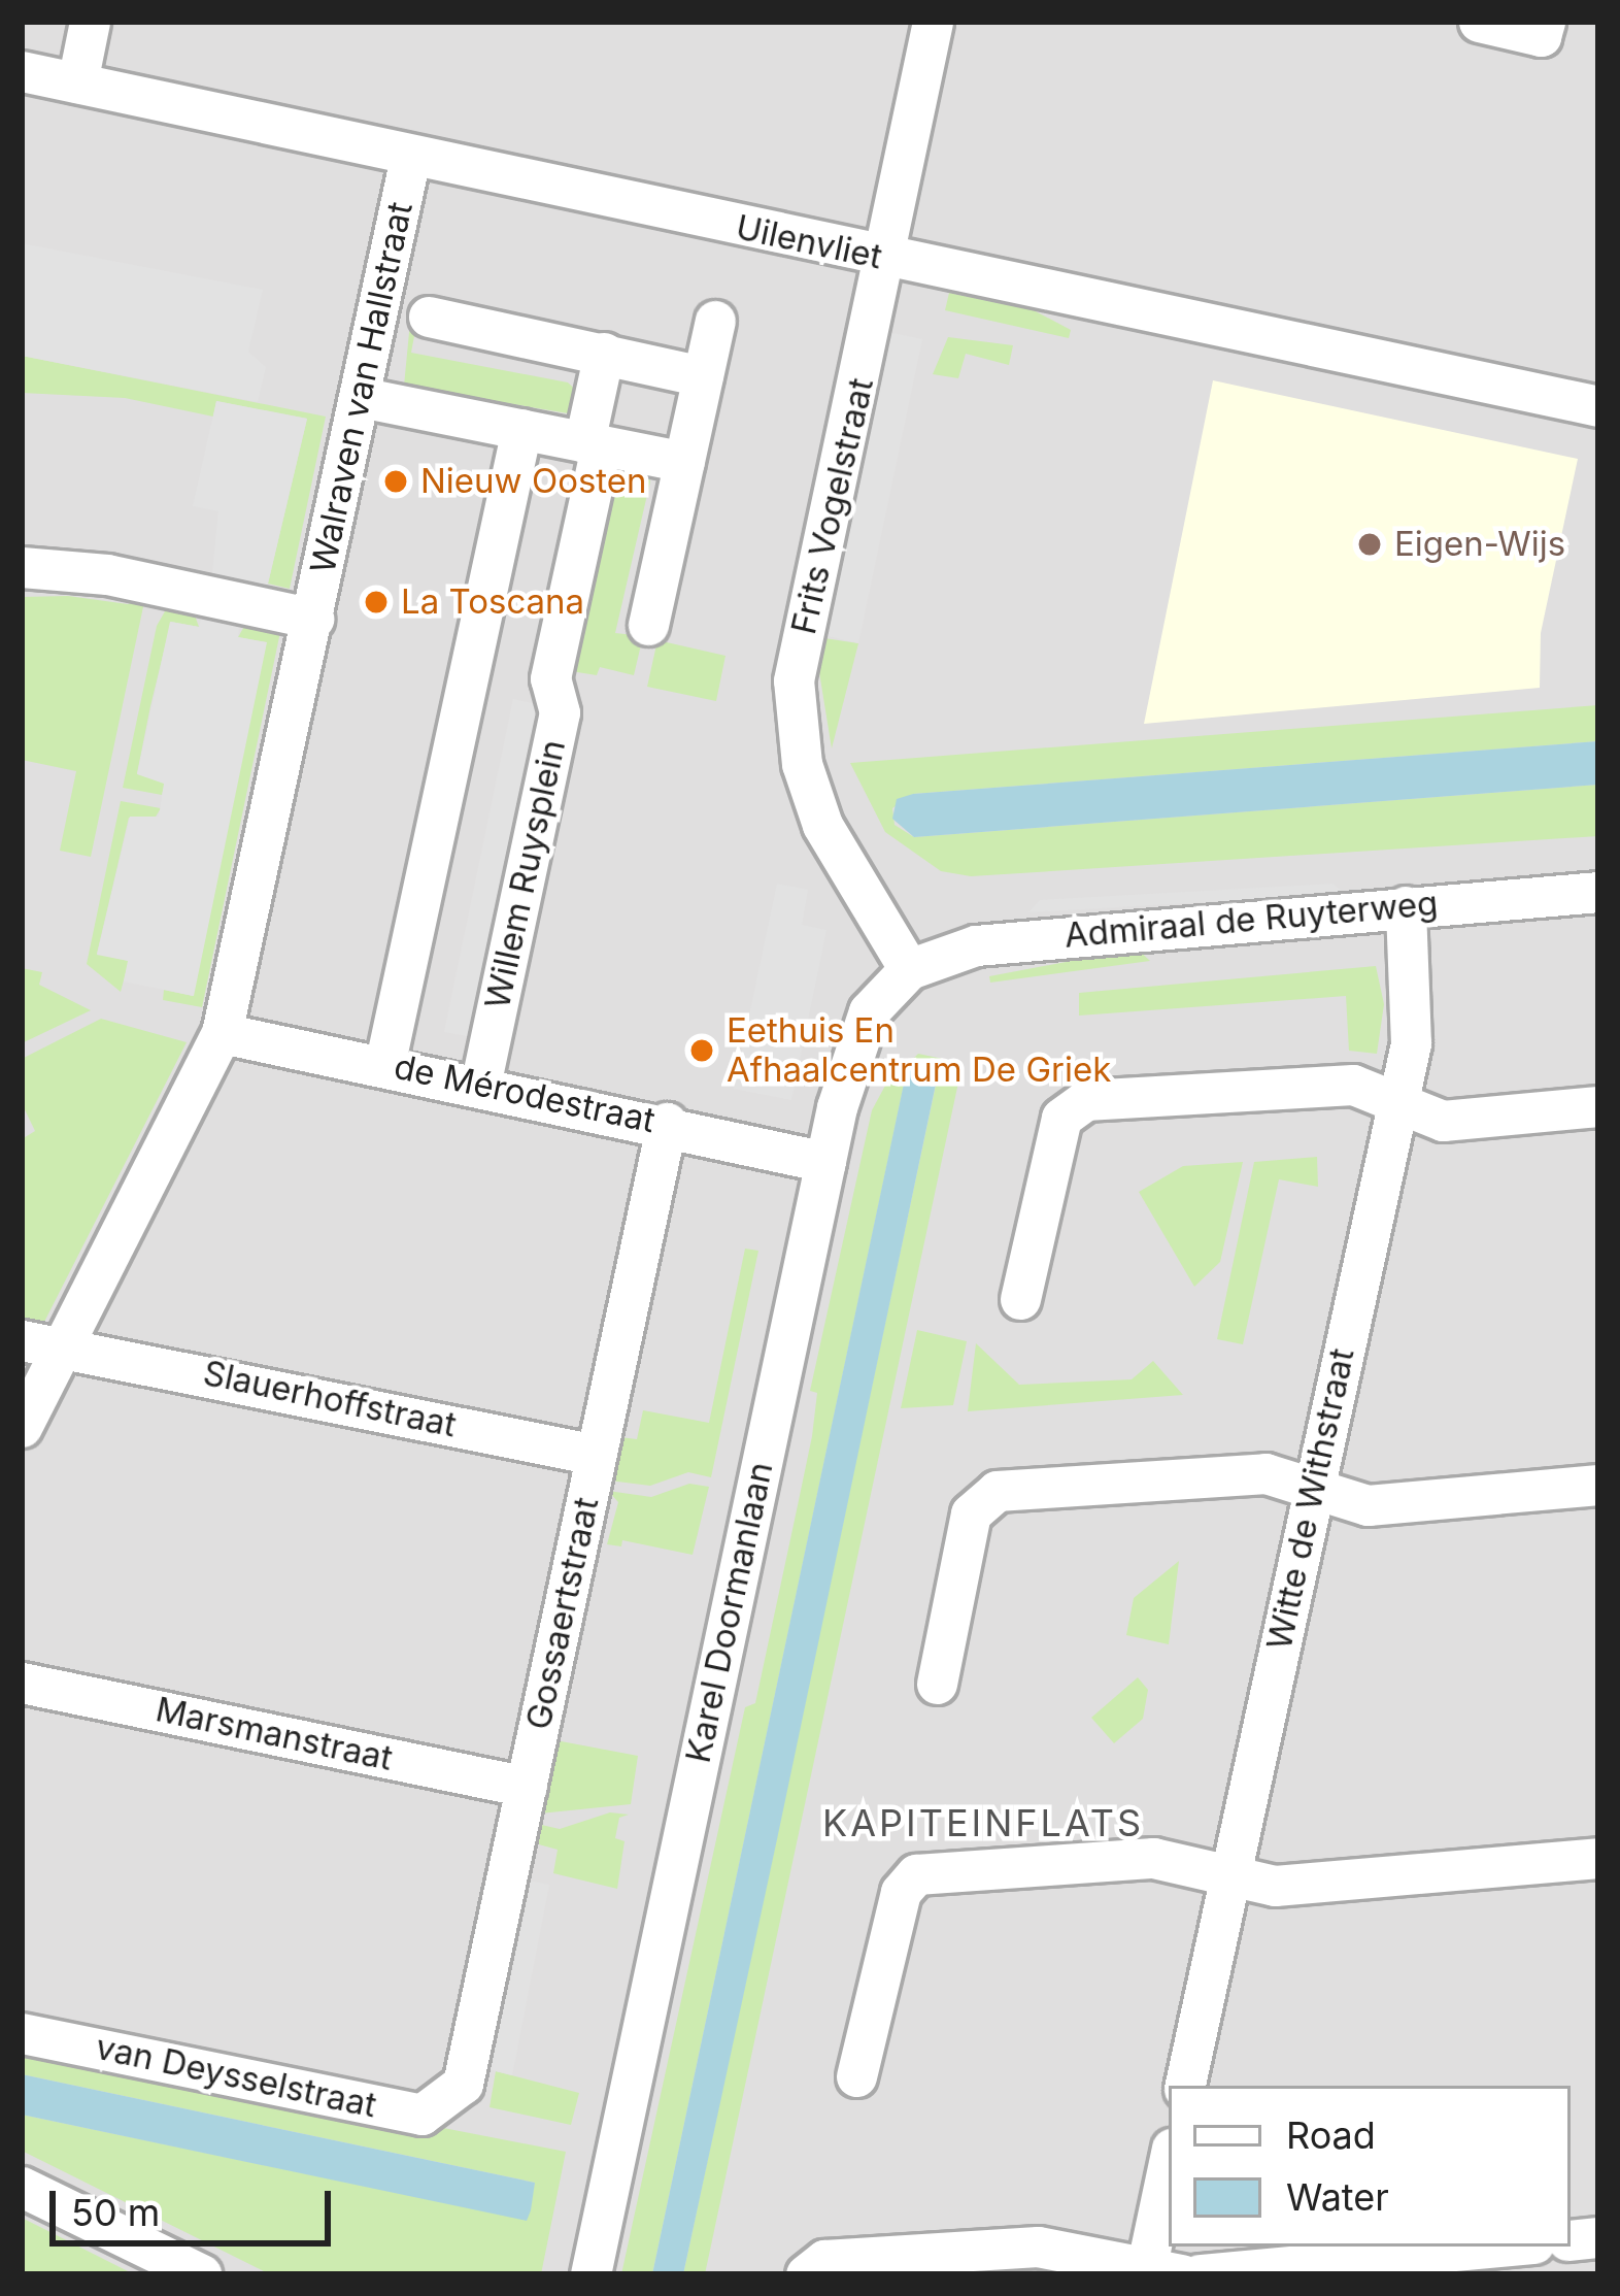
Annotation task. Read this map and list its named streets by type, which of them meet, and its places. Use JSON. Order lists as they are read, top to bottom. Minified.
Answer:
{"streets":{"street":["Uilenvliet","Walraven van Hallstraat","Frits Vogelstraat","Willem Ruysplein","Admiraal de Ruyterweg","de Mérodestraat","Slauerhoffstraat","Witte de Withstraat","Karel Doormanlaan","Gossaertstraat","Marsmanstraat","van Deysselstraat"]},"crossings":[["Uilenvliet","Walraven van Hallstraat"],["Uilenvliet","Frits Vogelstraat"],["Walraven van Hallstraat","de Mérodestraat"],["Walraven van Hallstraat","Slauerhoffstraat"],["Frits Vogelstraat","Admiraal de Ruyterweg"],["Frits Vogelstraat","Karel Doormanlaan"],["Willem Ruysplein","de Mérodestraat"],["Admiraal de Ruyterweg","Witte de Withstraat"],["Admiraal de Ruyterweg","Karel Doormanlaan"],["de Mérodestraat","Karel Doormanlaan"],["de Mérodestraat","Gossaertstraat"],["Slauerhoffstraat","Gossaertstraat"],["Gossaertstraat","Marsmanstraat"],["Gossaertstraat","van Deysselstraat"]],"districts":["KAPITEINFLATS"],"places":["Nieuw Oosten","Eigen-Wijs","La Toscana","Eethuis En Afhaalcentrum De Griek"],"legend":["Road","Water"],"scale_bar":"50 m"}
